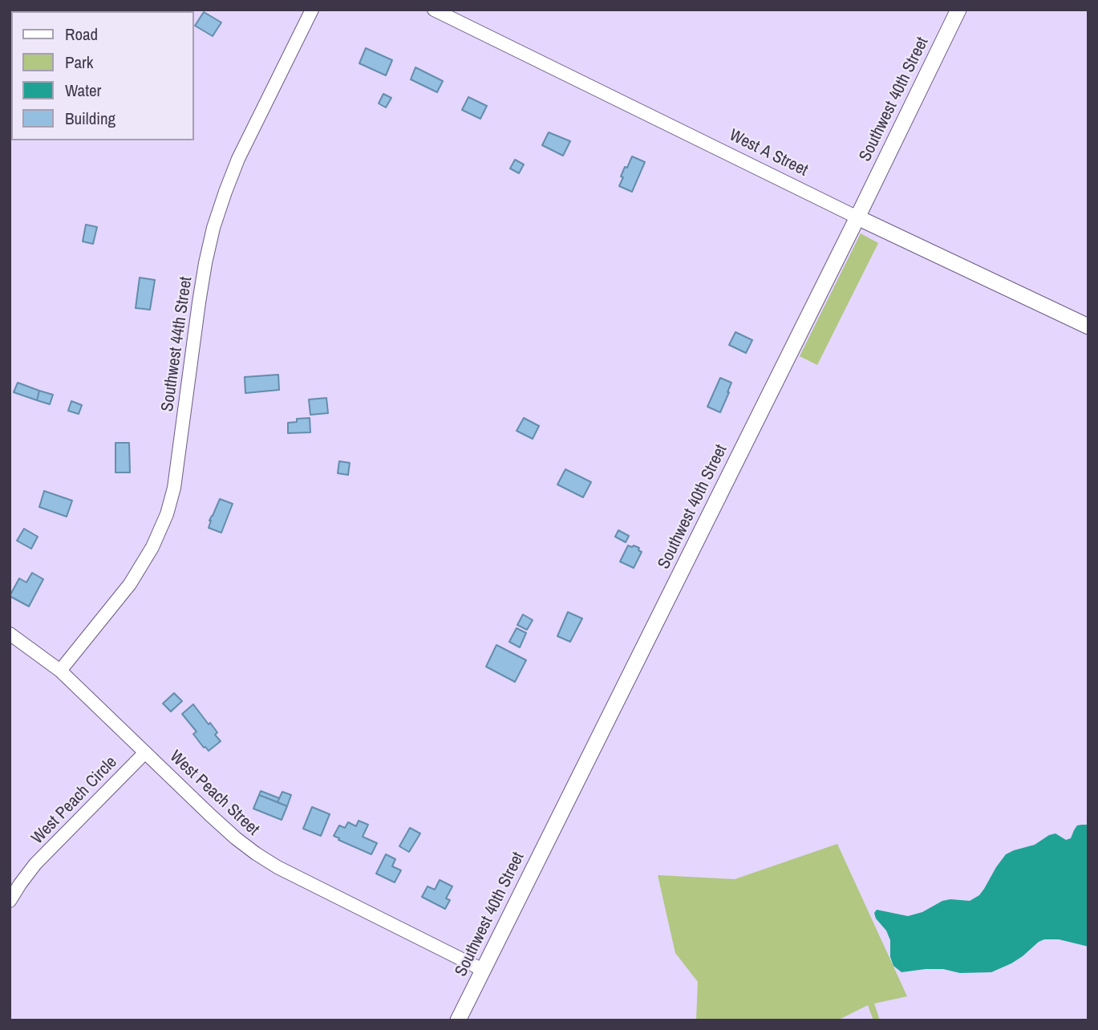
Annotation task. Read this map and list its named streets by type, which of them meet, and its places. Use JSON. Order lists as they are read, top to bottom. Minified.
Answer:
{"streets":{"main road":["Southwest 40th Street","West A Street"],"street":["Southwest 44th Street","West Peach Street","West Peach Circle"]},"crossings":[["Southwest 40th Street","West A Street"],["Southwest 40th Street","West Peach Street"],["Southwest 44th Street","West Peach Street"],["West Peach Street","West Peach Circle"]],"legend":["Road","Park","Water","Building"]}
